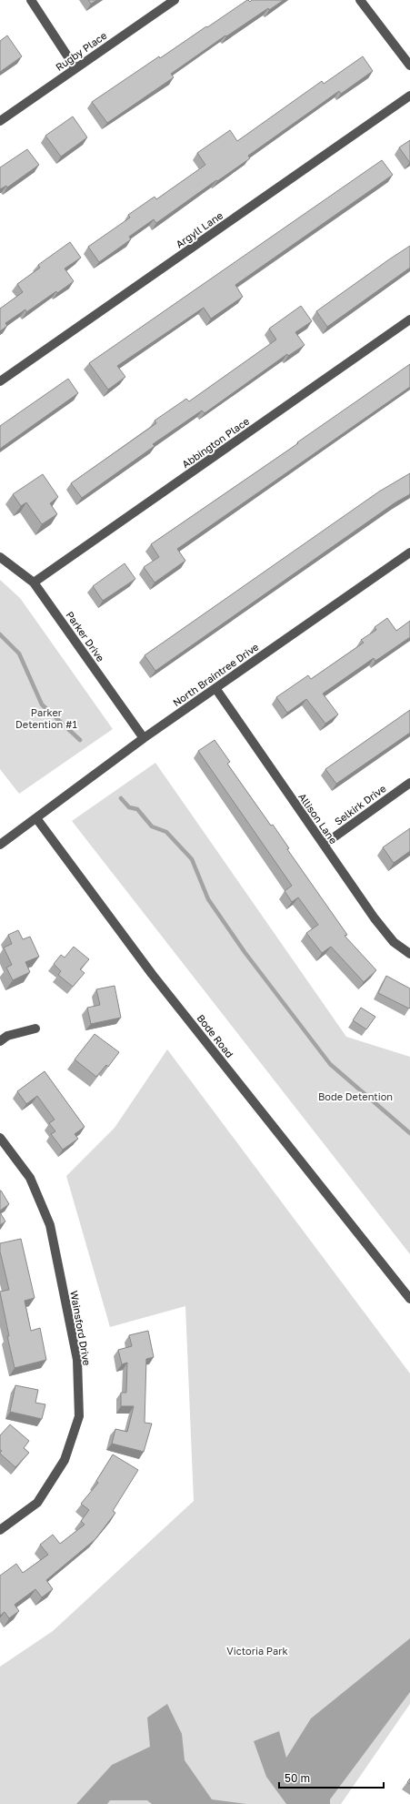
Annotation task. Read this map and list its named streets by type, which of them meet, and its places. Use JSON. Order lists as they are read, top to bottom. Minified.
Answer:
{"streets":{"street":["Rugby Place","Argyll Lane","Abbington Place","Parker Drive","North Braintree Drive","Selkirk Drive","Allison Lane","Bode Road","Wainsford Drive"]},"crossings":[["Abbington Place","Parker Drive"],["Parker Drive","North Braintree Drive"],["North Braintree Drive","Allison Lane"],["North Braintree Drive","Bode Road"],["Selkirk Drive","Allison Lane"]],"parks":["Parker Detention #1","Bode Detention","Victoria Park"],"scale_bar":"50 m"}
